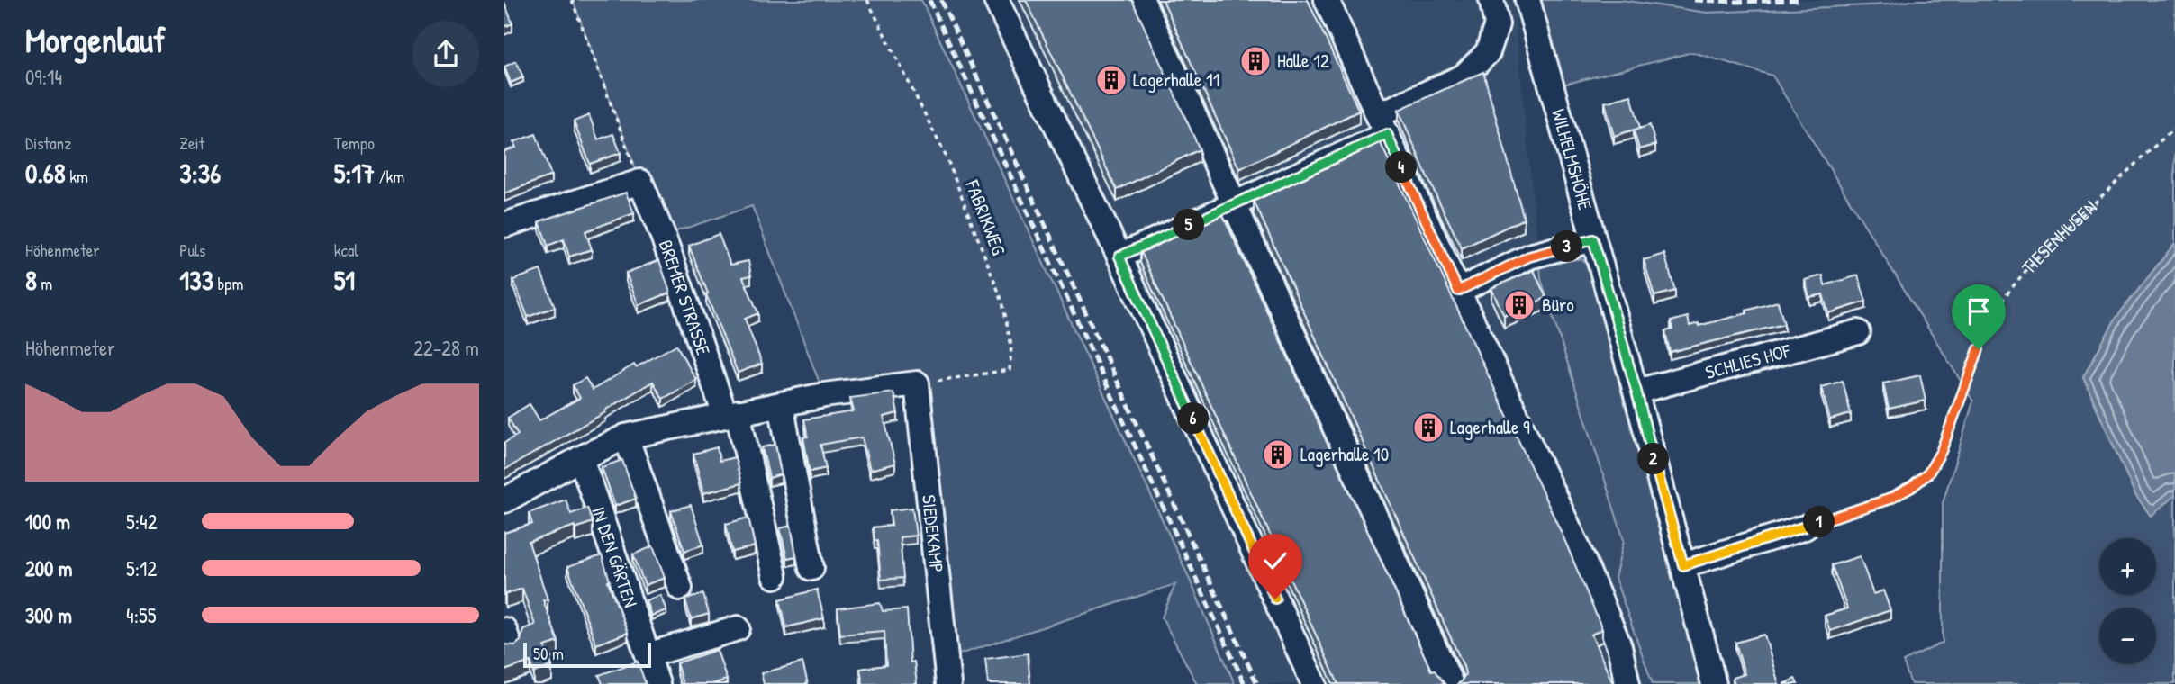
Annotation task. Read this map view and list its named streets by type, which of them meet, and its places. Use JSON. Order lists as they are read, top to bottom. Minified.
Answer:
{"streets":{"street":["WILHELMSHÖHE","BREMER STRASSE","SCHLIES HOF","SIEDEKAMP","IN DEN GÄRTEN"],"path":["FABRIKWEG","TIESENHUSEN"]},"crossings":[["WILHELMSHÖHE","SCHLIES HOF"],["FABRIKWEG","SIEDEKAMP"]],"places":{"building":["Halle 12","Lagerhalle 11","Büro","Lagerhalle 9","Lagerhalle 10"]},"scale_bar":"50 m","page":{"heading":["Morgenlauf","09:14"],"stats":[["Distanz","0.68 km"],["Zeit","3:36"],["Tempo","5:17 /km"],["Höhenmeter","8 m"],["Puls","133 bpm"],["kcal","51"]],"pins":["4","5","3","6","2","1"],"chart":["Höhenmeter","22–28 m"],"list":[{"name":"100 m","note":"5:42"},{"name":"200 m","note":"5:12"},{"name":"300 m","note":"4:55"}],"map_buttons":["+","−"],"scale":"50 m"}}
